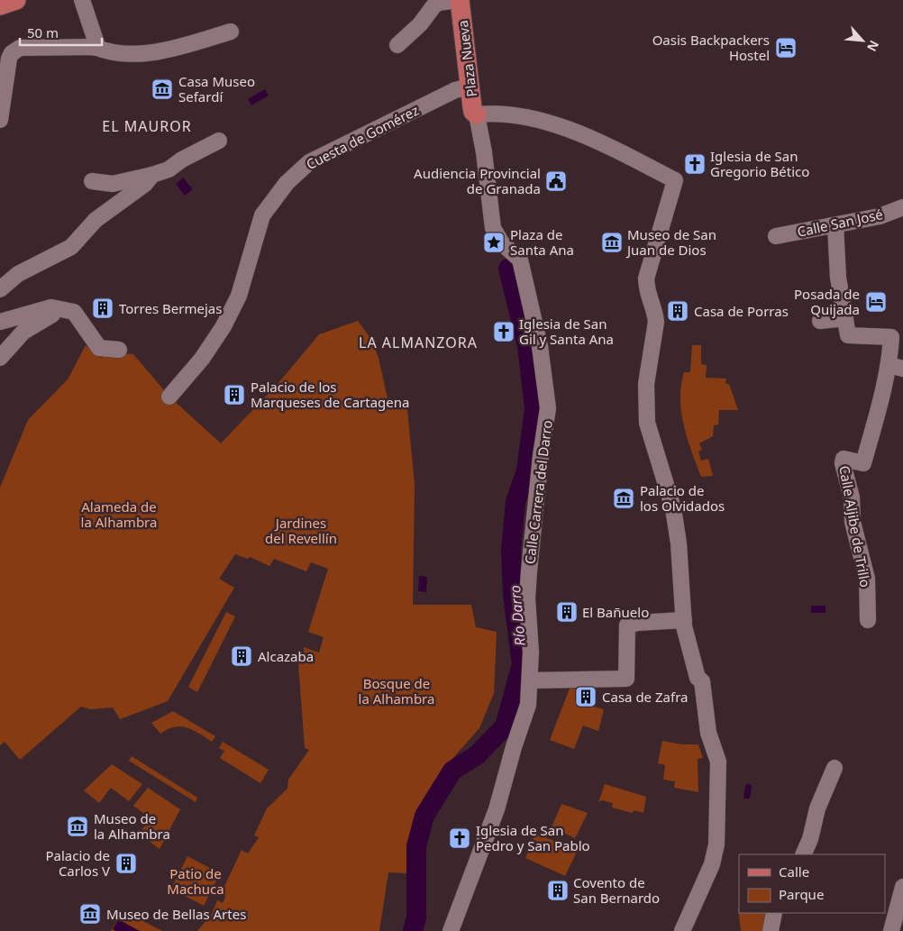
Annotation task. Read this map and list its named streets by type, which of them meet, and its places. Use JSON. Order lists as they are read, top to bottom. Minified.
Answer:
{"streets":{"main road":["Plaza Nueva"],"street":["Cuesta de Gomérez","Calle San José","Calle Carrera del Darro","Calle Aljibe de Trillo"]},"crossings":[["Plaza Nueva","Cuesta de Gomérez"],["Plaza Nueva","Calle Carrera del Darro"]],"districts":["EL MAUROR","LA ALMANZORA"],"water":["Río Darro"],"parks":["Alameda de la Alhambra","Jardines del Revellín","Bosque de la Alhambra","Patio de Machuca"],"places":{"hotel":["Oasis Backpackers Hostel","Posada de Quijada"],"museum":["Casa Museo Sefardí","Museo de San Juan de Dios","Palacio de los Olvidados","Museo de la Alhambra","Museo de Bellas Artes"],"church":["Iglesia de San Gregorio Bético","Iglesia de San Gil y Santa Ana","Iglesia de San Pedro y San Pablo"],"public building":["Audiencia Provincial de Granada"],"place":["Plaza de Santa Ana"],"building":["Torres Bermejas","Casa de Porras","Palacio de los Marqueses de Cartagena","El Bañuelo","Alcazaba","Casa de Zafra","Palacio de Carlos V","Covento de San Bernardo"]},"legend":["Calle","Parque"],"scale_bar":"50 m","north":"bottom right"}
